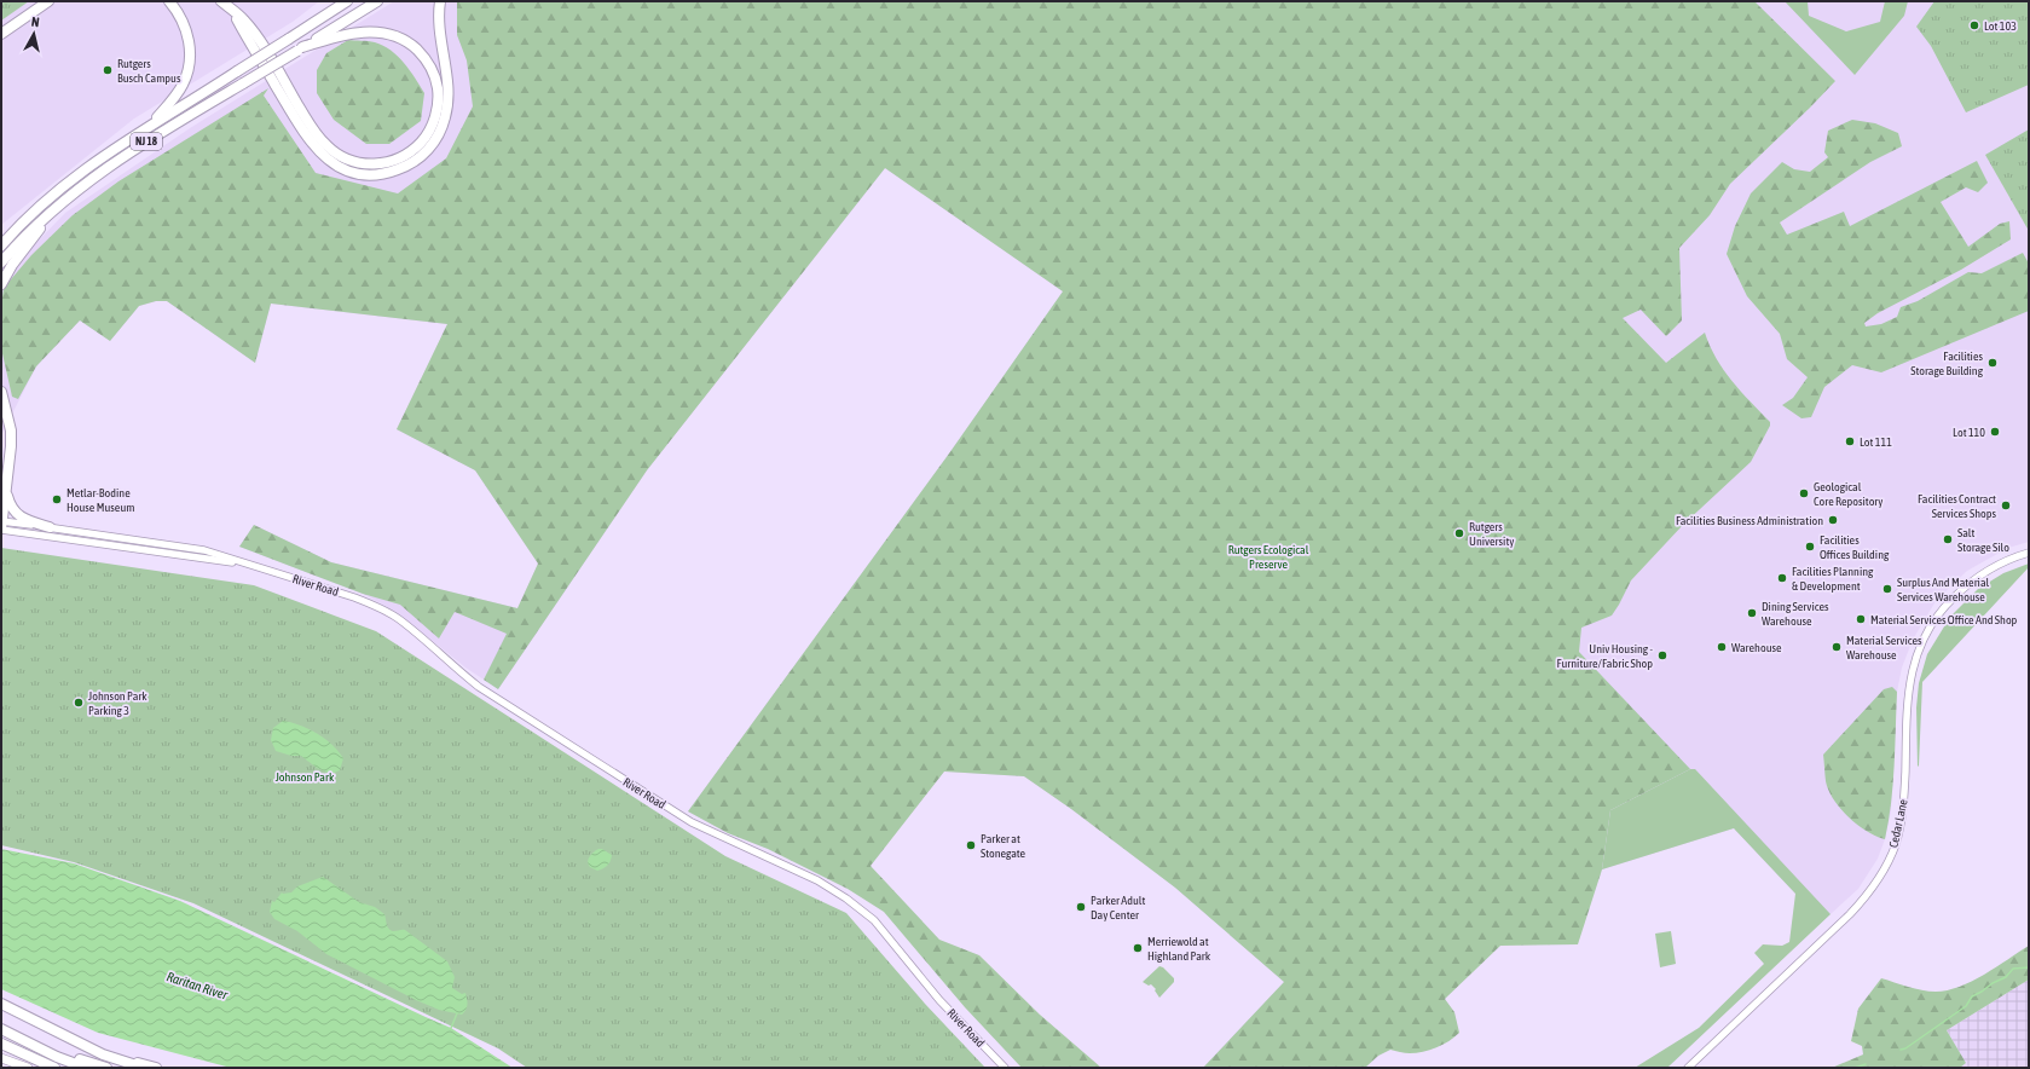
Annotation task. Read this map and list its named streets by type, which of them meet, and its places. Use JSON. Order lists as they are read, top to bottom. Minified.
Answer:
{"streets":{"highway":["NJ 18"],"street":["River Road","Cedar Lane"]},"water":["Raritan River"],"parks":["Rutgers Ecological Preserve","Johnson Park"],"places":["Lot 103","Rutgers Busch Campus","Facilities Storage Building","Lot 110","Lot 111","Geological Core Repository","Metlar-Bodine House Museum","Facilities Contract Services Shops","Facilities Business Administration","Rutgers University","Salt Storage Silo","Facilities Offices Building","Facilities Planning & Development","Surplus And Material Services Warehouse","Dining Services Warehouse","Material Services Office And Shop","Warehouse","Material Services Warehouse","Univ Housing - Furniture/Fabric Shop","Johnson Park Parking 3","Parker at Stonegate","Parker Adult Day Center","Merriewold at Highland Park"],"north":"top"}
